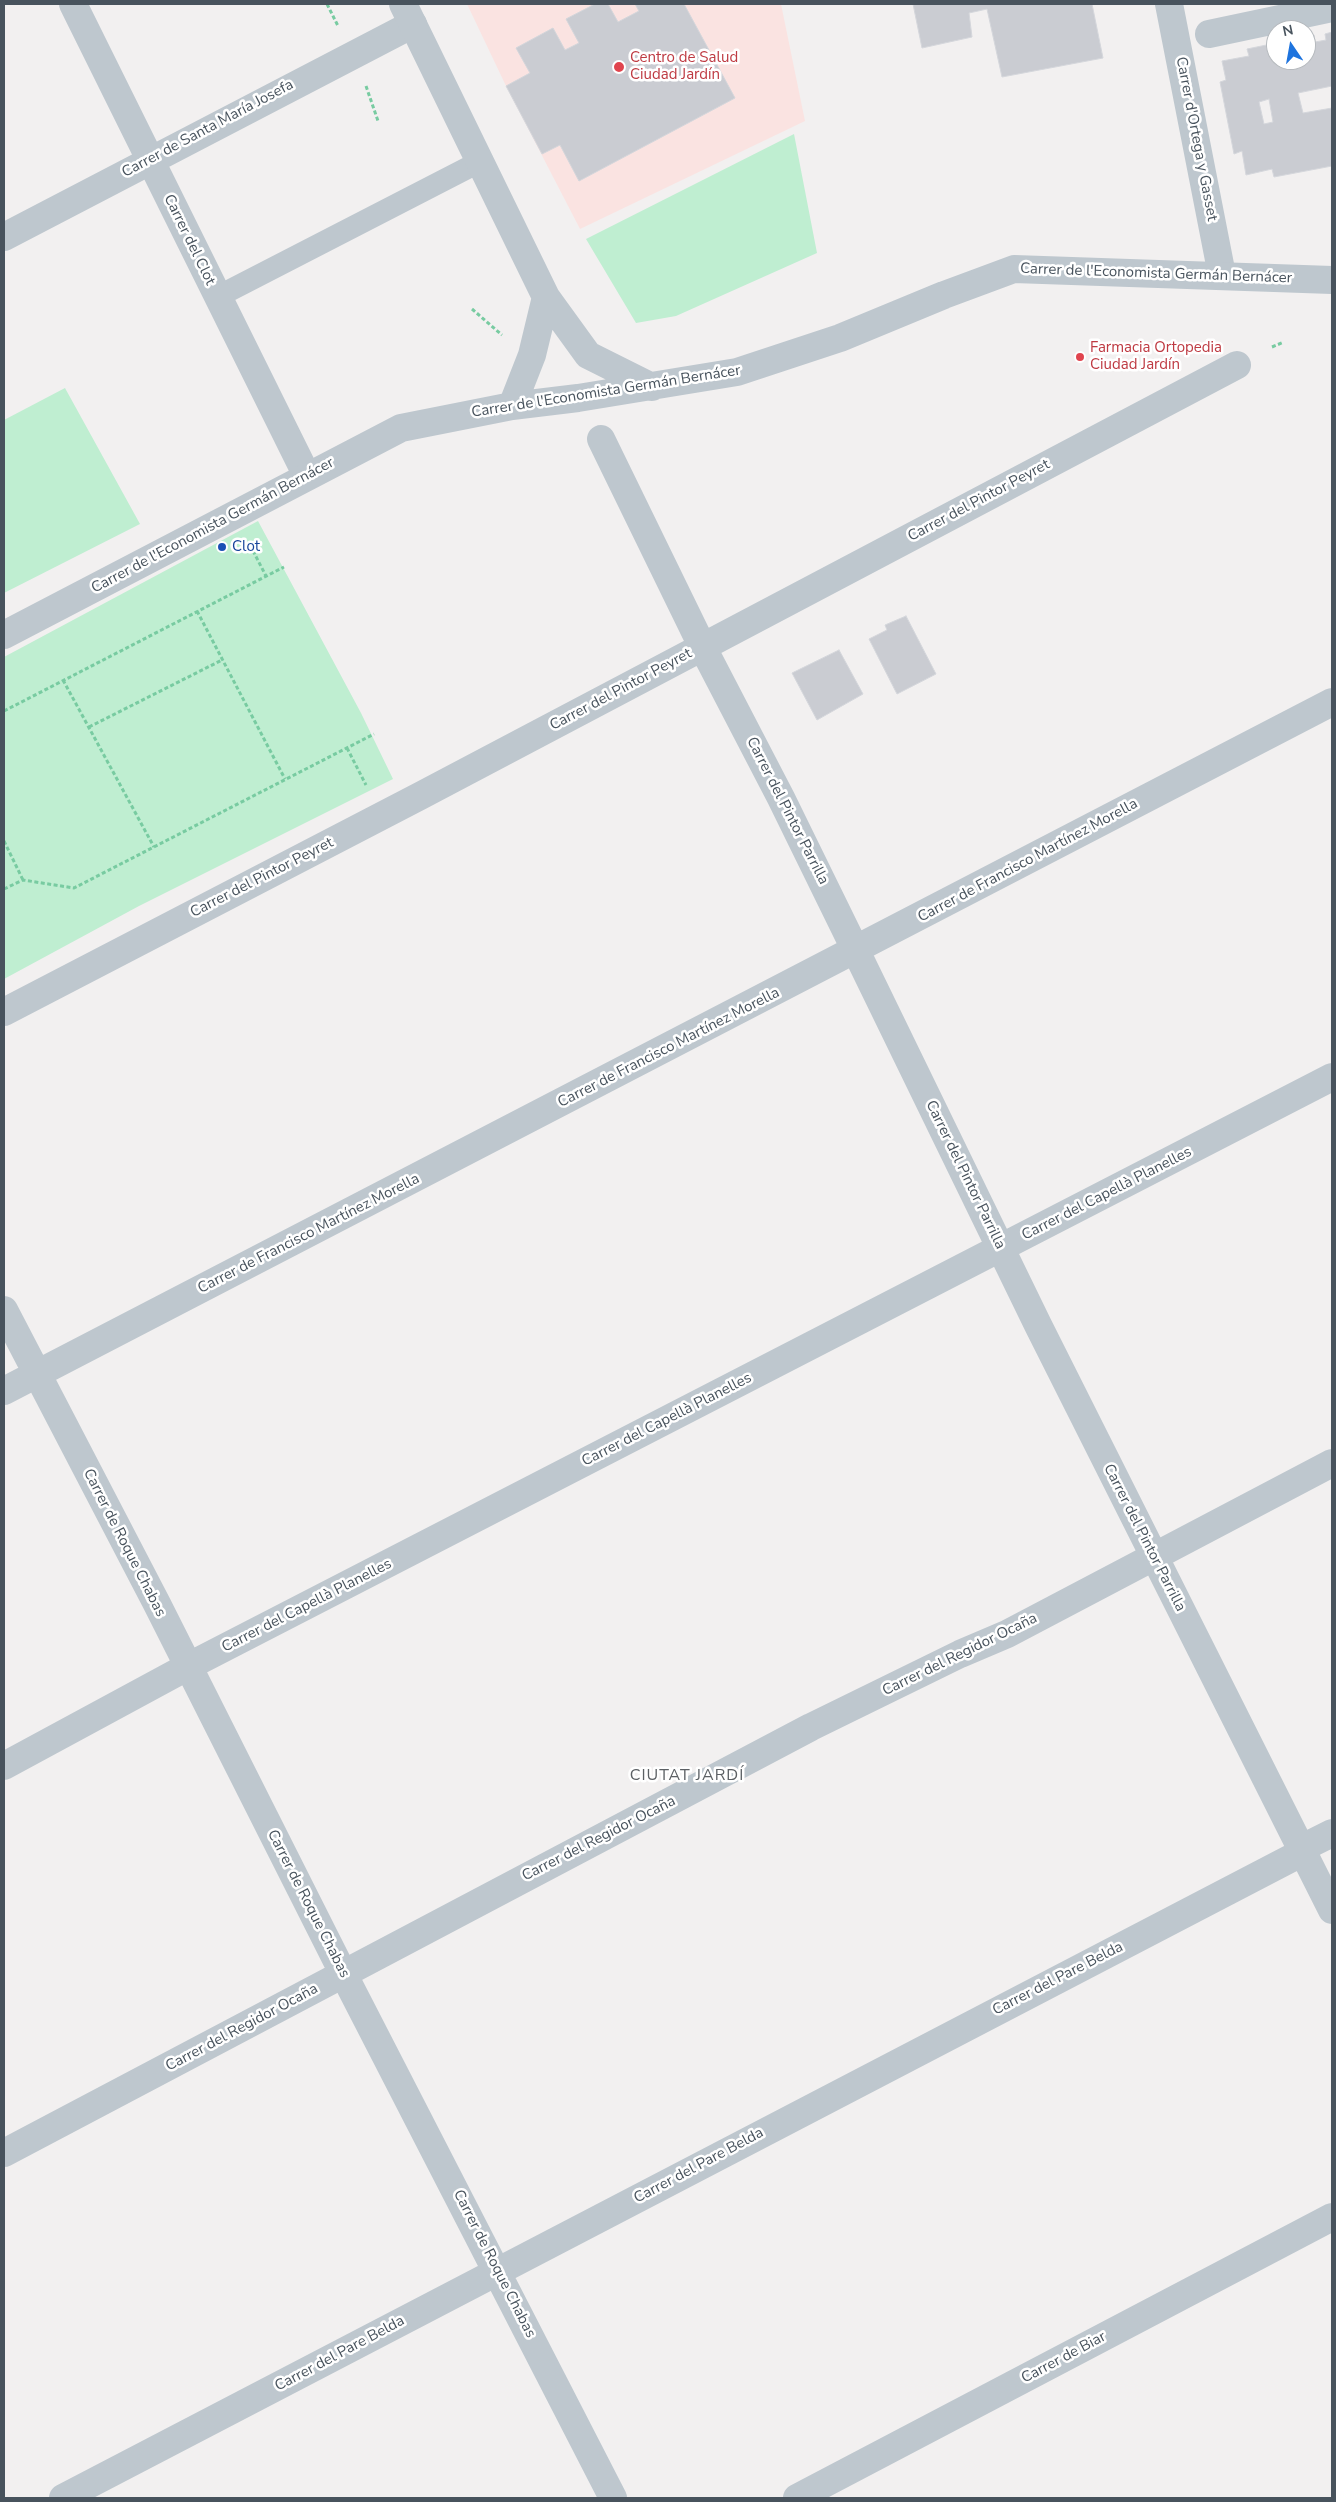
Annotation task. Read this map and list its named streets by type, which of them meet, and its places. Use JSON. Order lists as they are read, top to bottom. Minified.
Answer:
{"streets":{"street":["Carrer de Santa María Josefa","Carrer d'Ortega y Gasset","Carrer del Clot","Carrer de l'Economista Germán Bernácer","Carrer del Pintor Peyret","Carrer del Pintor Parrilla","Carrer de Francisco Martínez Morella","Carrer del Capellà Planelles","Carrer de Roque Chabas","Carrer del Regidor Ocaña","Carrer del Pare Belda","Carrer de Biar"]},"crossings":[["Carrer de Santa María Josefa","Carrer del Clot"],["Carrer d'Ortega y Gasset","Carrer de l'Economista Germán Bernácer"],["Carrer del Clot","Carrer de l'Economista Germán Bernácer"],["Carrer del Pintor Peyret","Carrer del Pintor Parrilla"],["Carrer del Pintor Parrilla","Carrer de Francisco Martínez Morella"],["Carrer del Pintor Parrilla","Carrer del Capellà Planelles"],["Carrer del Pintor Parrilla","Carrer del Regidor Ocaña"],["Carrer del Pintor Parrilla","Carrer del Pare Belda"],["Carrer de Francisco Martínez Morella","Carrer de Roque Chabas"],["Carrer del Capellà Planelles","Carrer de Roque Chabas"],["Carrer de Roque Chabas","Carrer del Regidor Ocaña"],["Carrer de Roque Chabas","Carrer del Pare Belda"]],"districts":["CIUTAT JARDÍ"],"places":["Centro de Salud Ciudad Jardín","Farmacia Ortopedia Ciudad Jardín","Clot"],"north":"top"}
